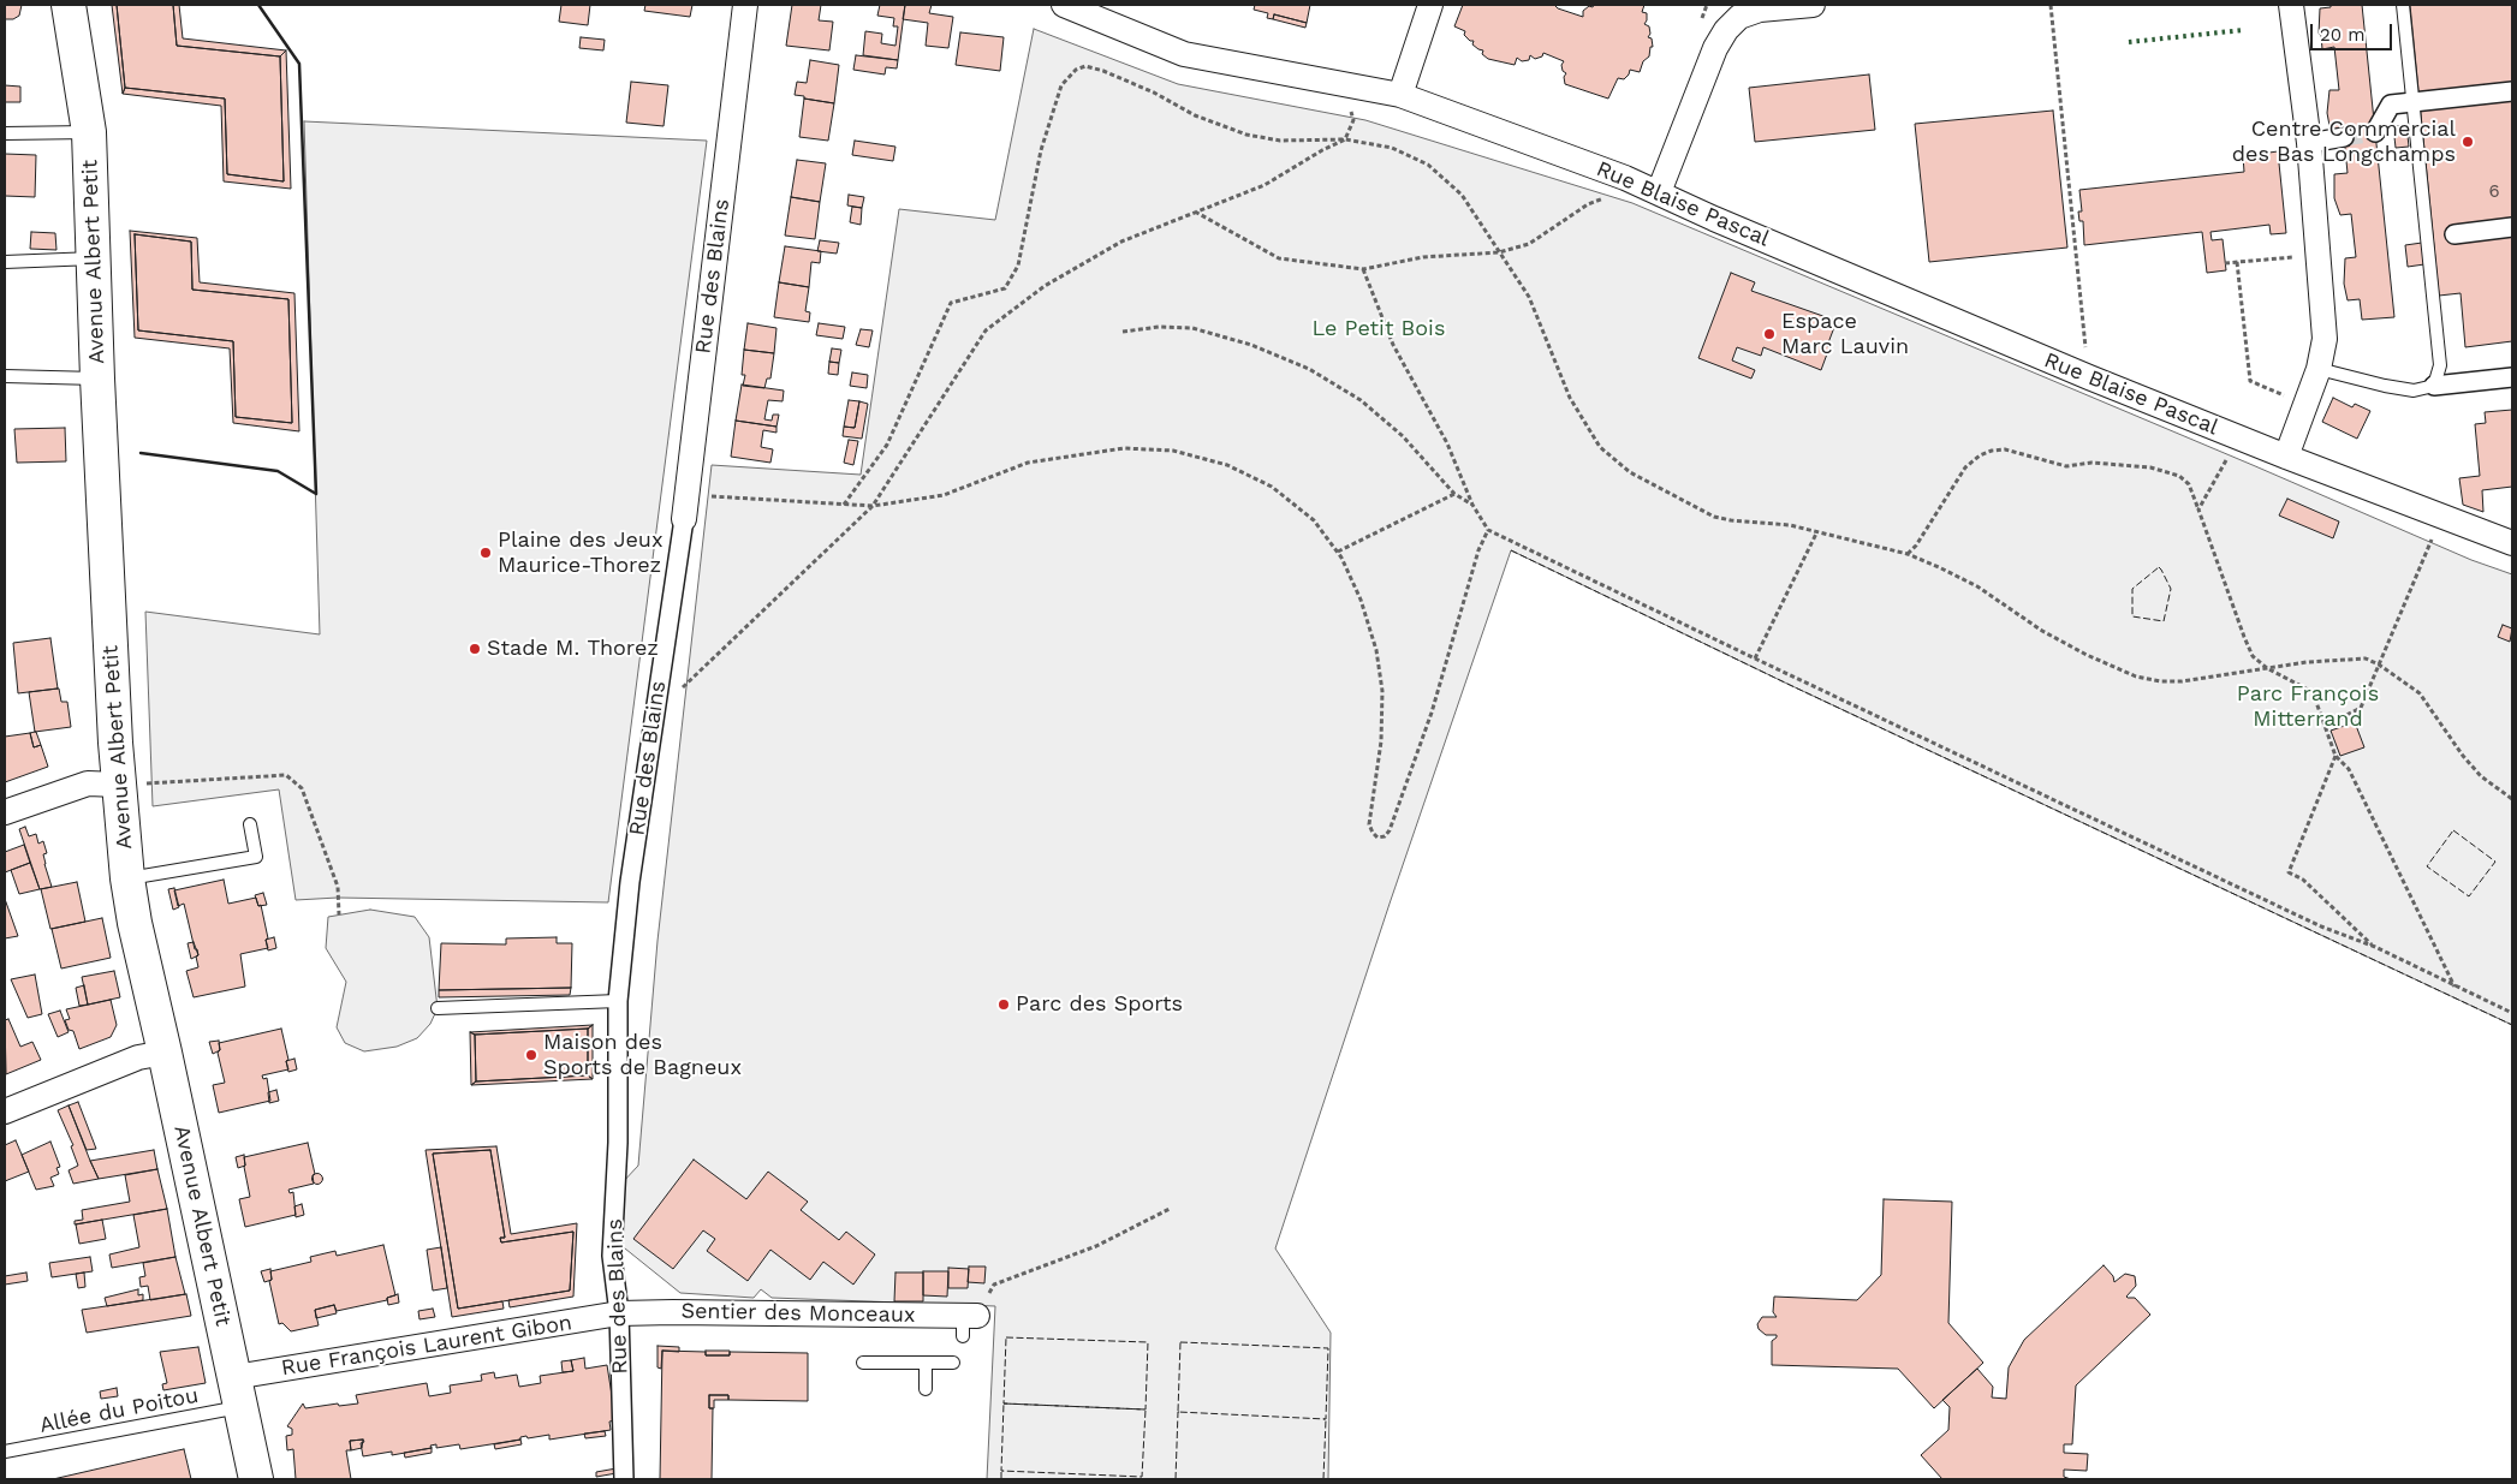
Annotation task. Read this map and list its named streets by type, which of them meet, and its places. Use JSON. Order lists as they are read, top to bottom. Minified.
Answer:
{"streets":{"main road":["Avenue Albert Petit"],"street":["Rue Blaise Pascal","Rue des Blains","Sentier des Monceaux","Rue François Laurent Gibon"],"lane":["Allée du Poitou"]},"crossings":[["Avenue Albert Petit","Rue François Laurent Gibon"],["Avenue Albert Petit","Allée du Poitou"],["Rue des Blains","Sentier des Monceaux"],["Rue des Blains","Rue François Laurent Gibon"],["Sentier des Monceaux","Rue François Laurent Gibon"],["Rue François Laurent Gibon","Allée du Poitou"]],"parks":["Le Petit Bois","Parc François Mitterrand"],"places":["Centre Commercial des Bas Longchamps","Espace Marc Lauvin","Plaine des Jeux Maurice-Thorez","Stade M. Thorez","Parc des Sports","Maison des Sports de Bagneux"],"house_numbers":["6"],"scale_bar":"20 m"}
